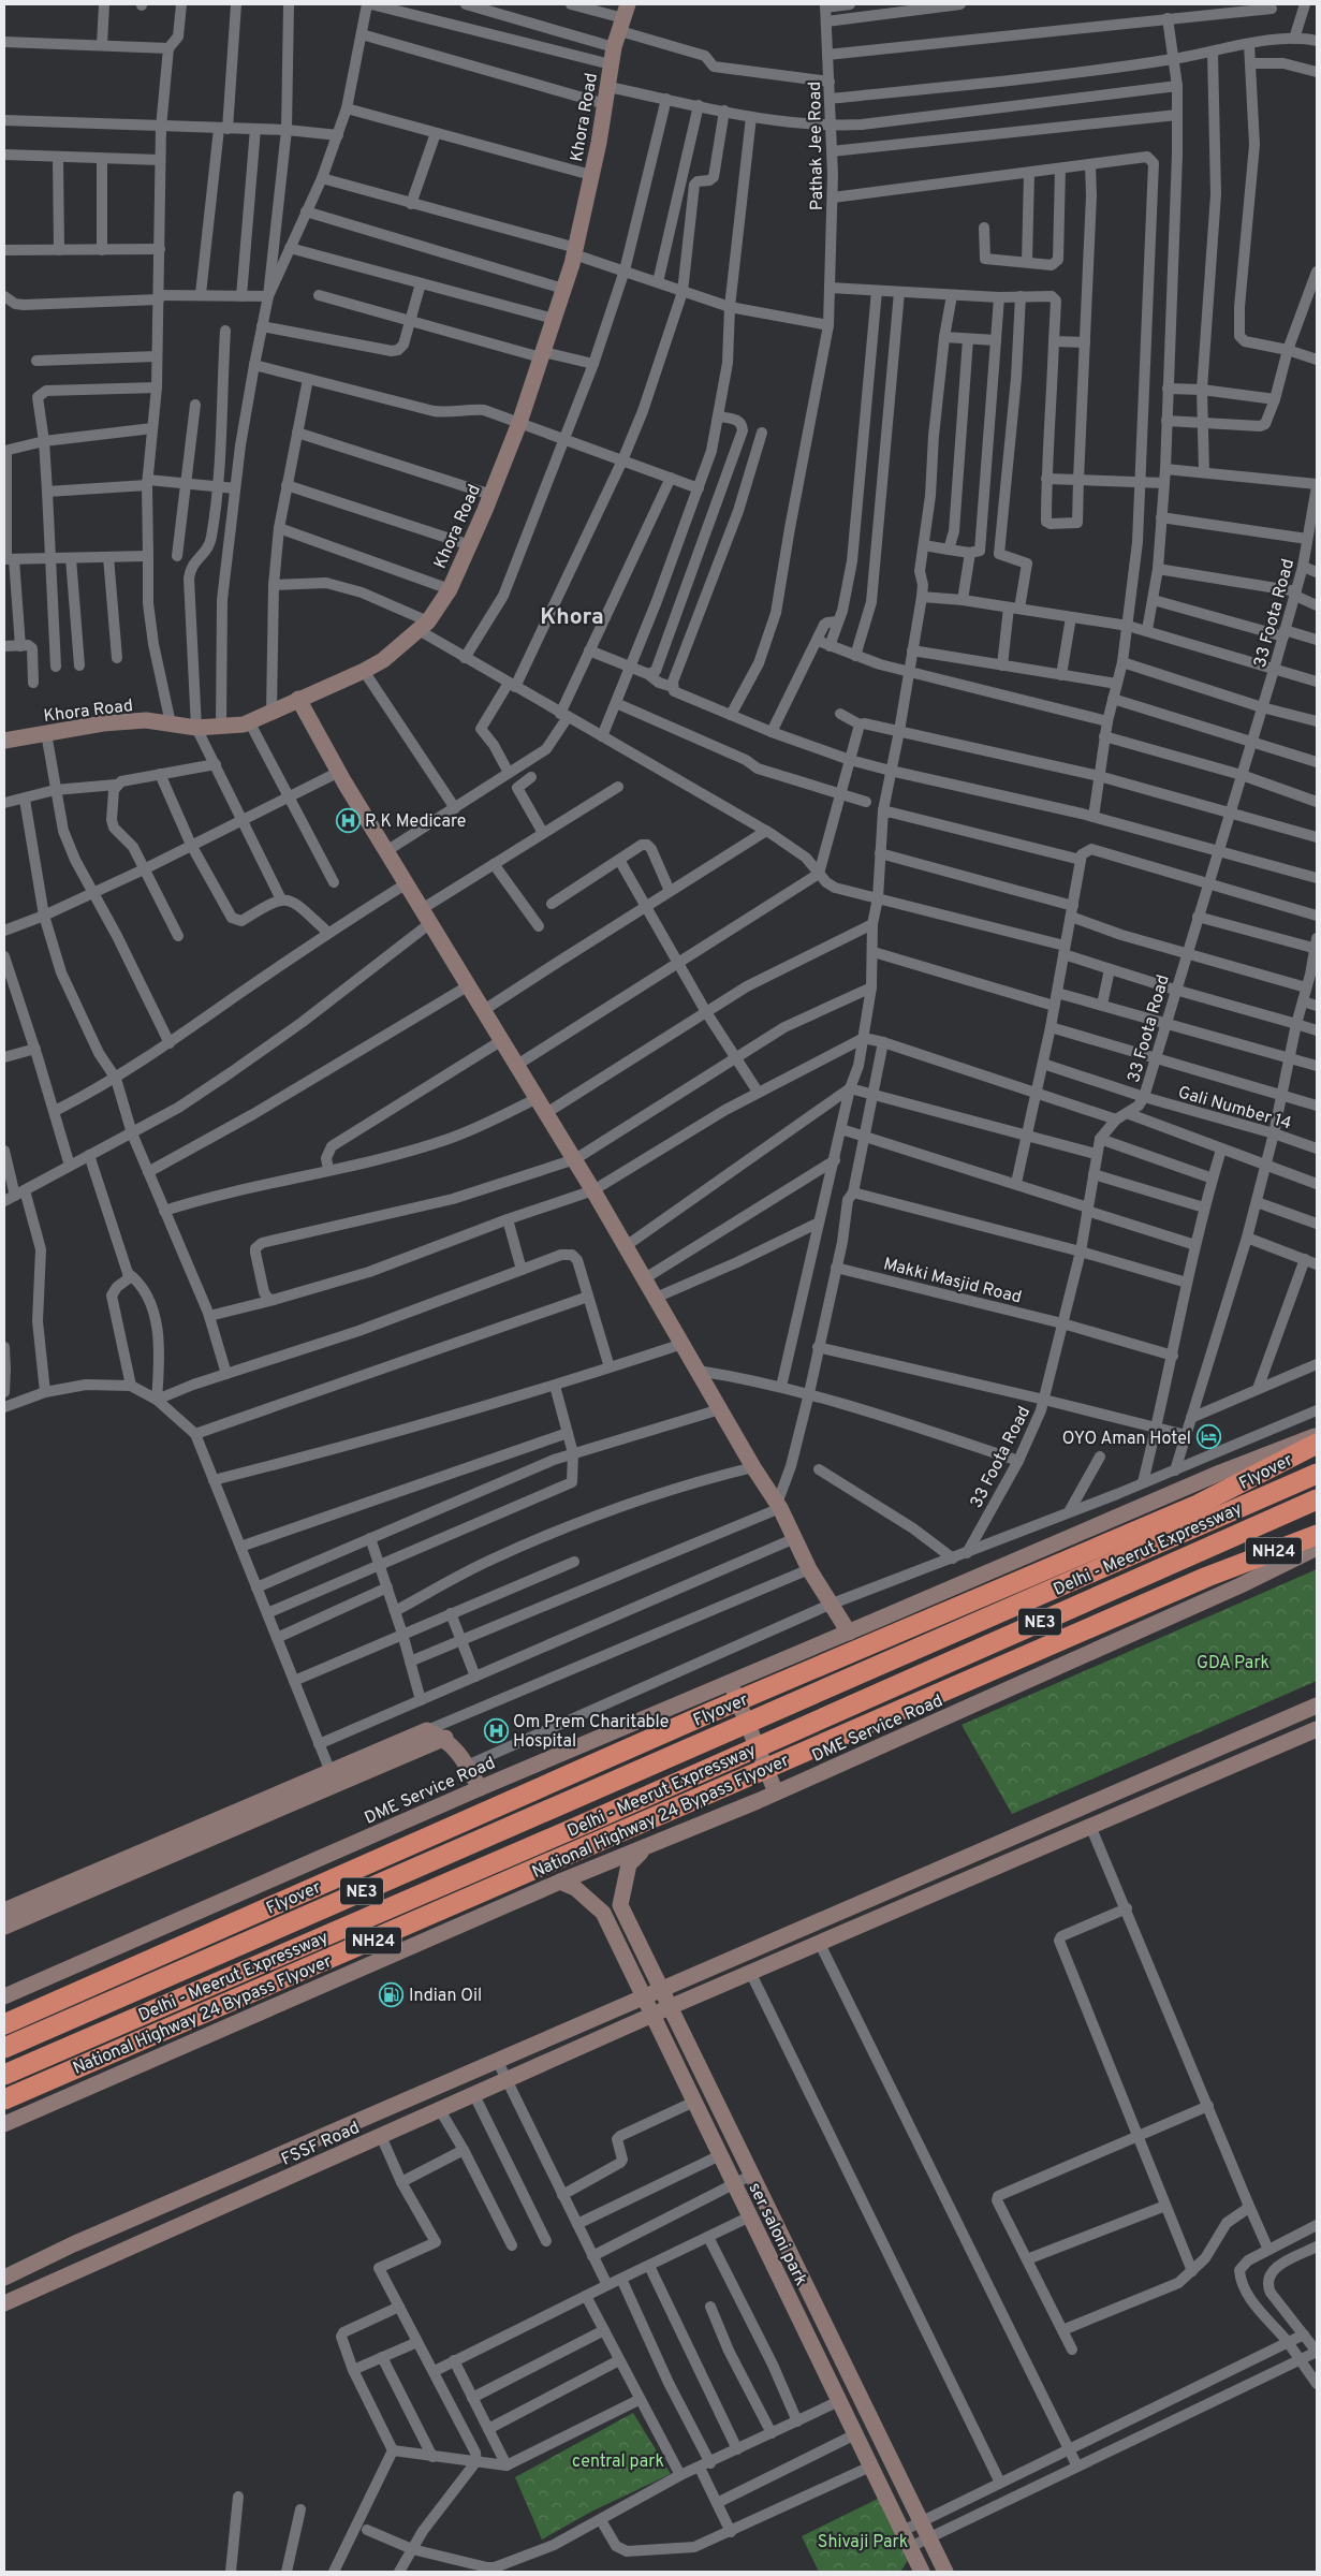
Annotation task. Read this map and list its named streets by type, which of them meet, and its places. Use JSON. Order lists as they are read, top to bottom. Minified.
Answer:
{"streets":{"highway":["Flyover","Delhi - Meerut Expressway","NH24","NE3","National Highway 24 Bypass Flyover"],"street":["Khora Road","Pathak Jee Road","33 Foota Road","Gali Number 14","Makki Masjid Road","DME Service Road","FSSF Road","ser saloni park"]},"crossings":[["33 Foota Road","Gali Number 14"],["33 Foota Road","Makki Masjid Road"],["DME Service Road","ser saloni park"],["FSSF Road","ser saloni park"]],"districts":["Khora"],"parks":["GDA Park","central park","Shivaji Park"],"places":{"hospital":["R K Medicare","Om Prem Charitable Hospital"],"hotel":["OYO Aman Hotel"],"fuel station":["Indian Oil"]}}
